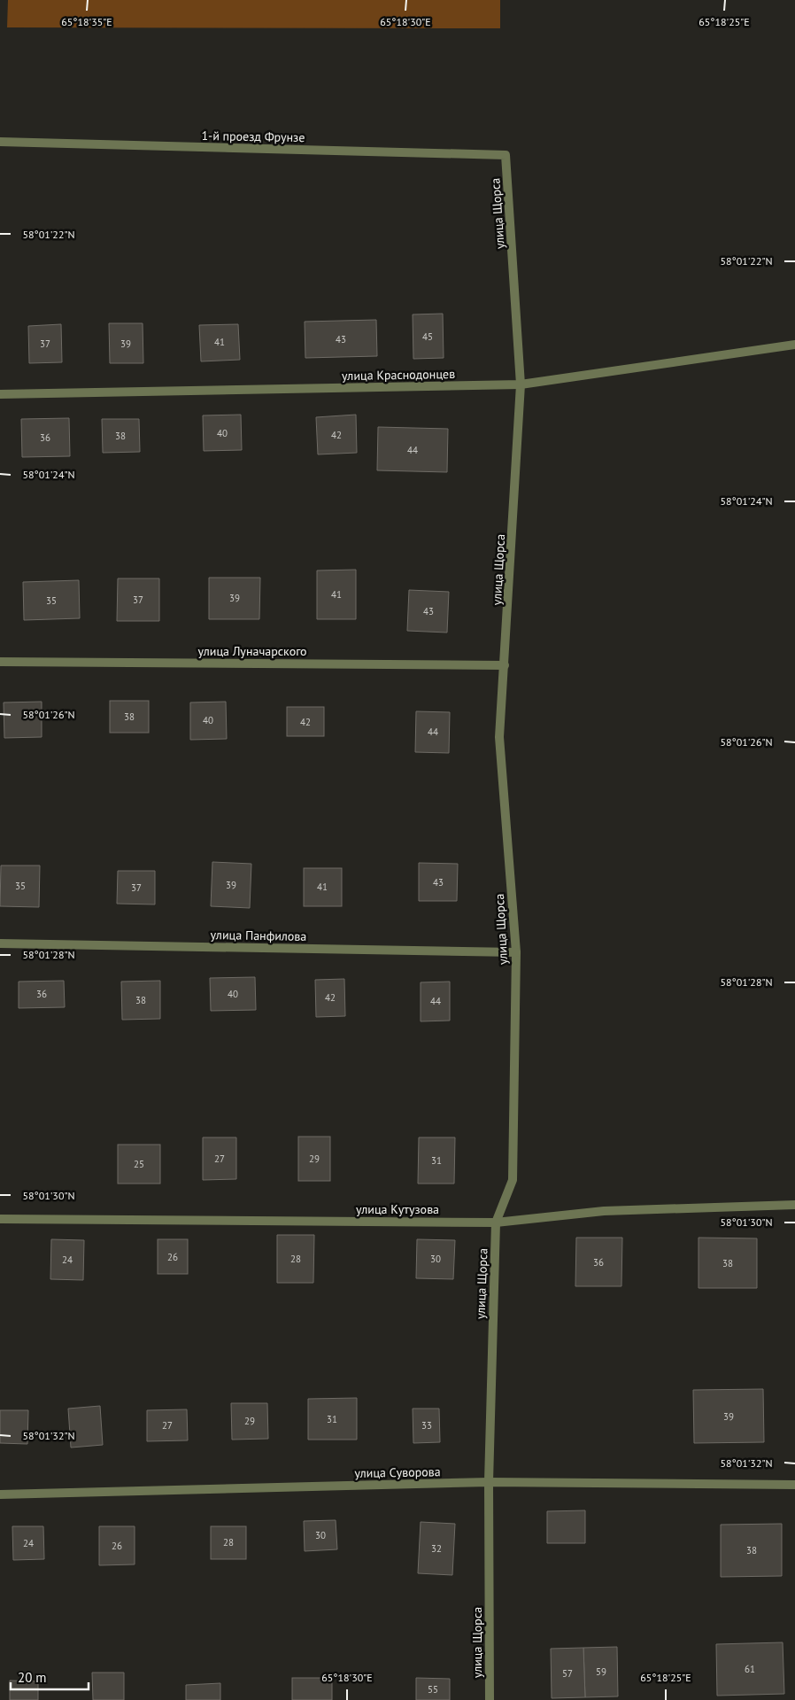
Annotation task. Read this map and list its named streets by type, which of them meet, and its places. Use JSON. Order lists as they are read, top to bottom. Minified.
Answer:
{"streets":{"street":["1-й проезд Фрунзе","улица Щорса","улица Краснодонцев","улица Луначарского","улица Панфилова","улица Кутузова","улица Суворова"]},"crossings":[["1-й проезд Фрунзе","улица Щорса"],["улица Щорса","улица Краснодонцев"],["улица Щорса","улица Луначарского"],["улица Щорса","улица Панфилова"],["улица Щорса","улица Кутузова"],["улица Щорса","улица Суворова"]],"house_numbers":["45","43","41","37","39","40","42","38","36","44","41","39","37","35","43","38","40","42","44","43","39","35","41","37","36","40","42","38","44","27","29","31","25","26","28","30","24","36","38","39","31","29","27","33","30","28","24","26","32","38","61","59","57","55"],"scale_bar":"20 m","coordinates":["65°18'35\"E","65°18'30\"E","65°18'25\"E","58°01'22\"N","58°01'24\"N","58°01'26\"N","58°01'28\"N","58°01'30\"N","58°01'32\"N"]}
